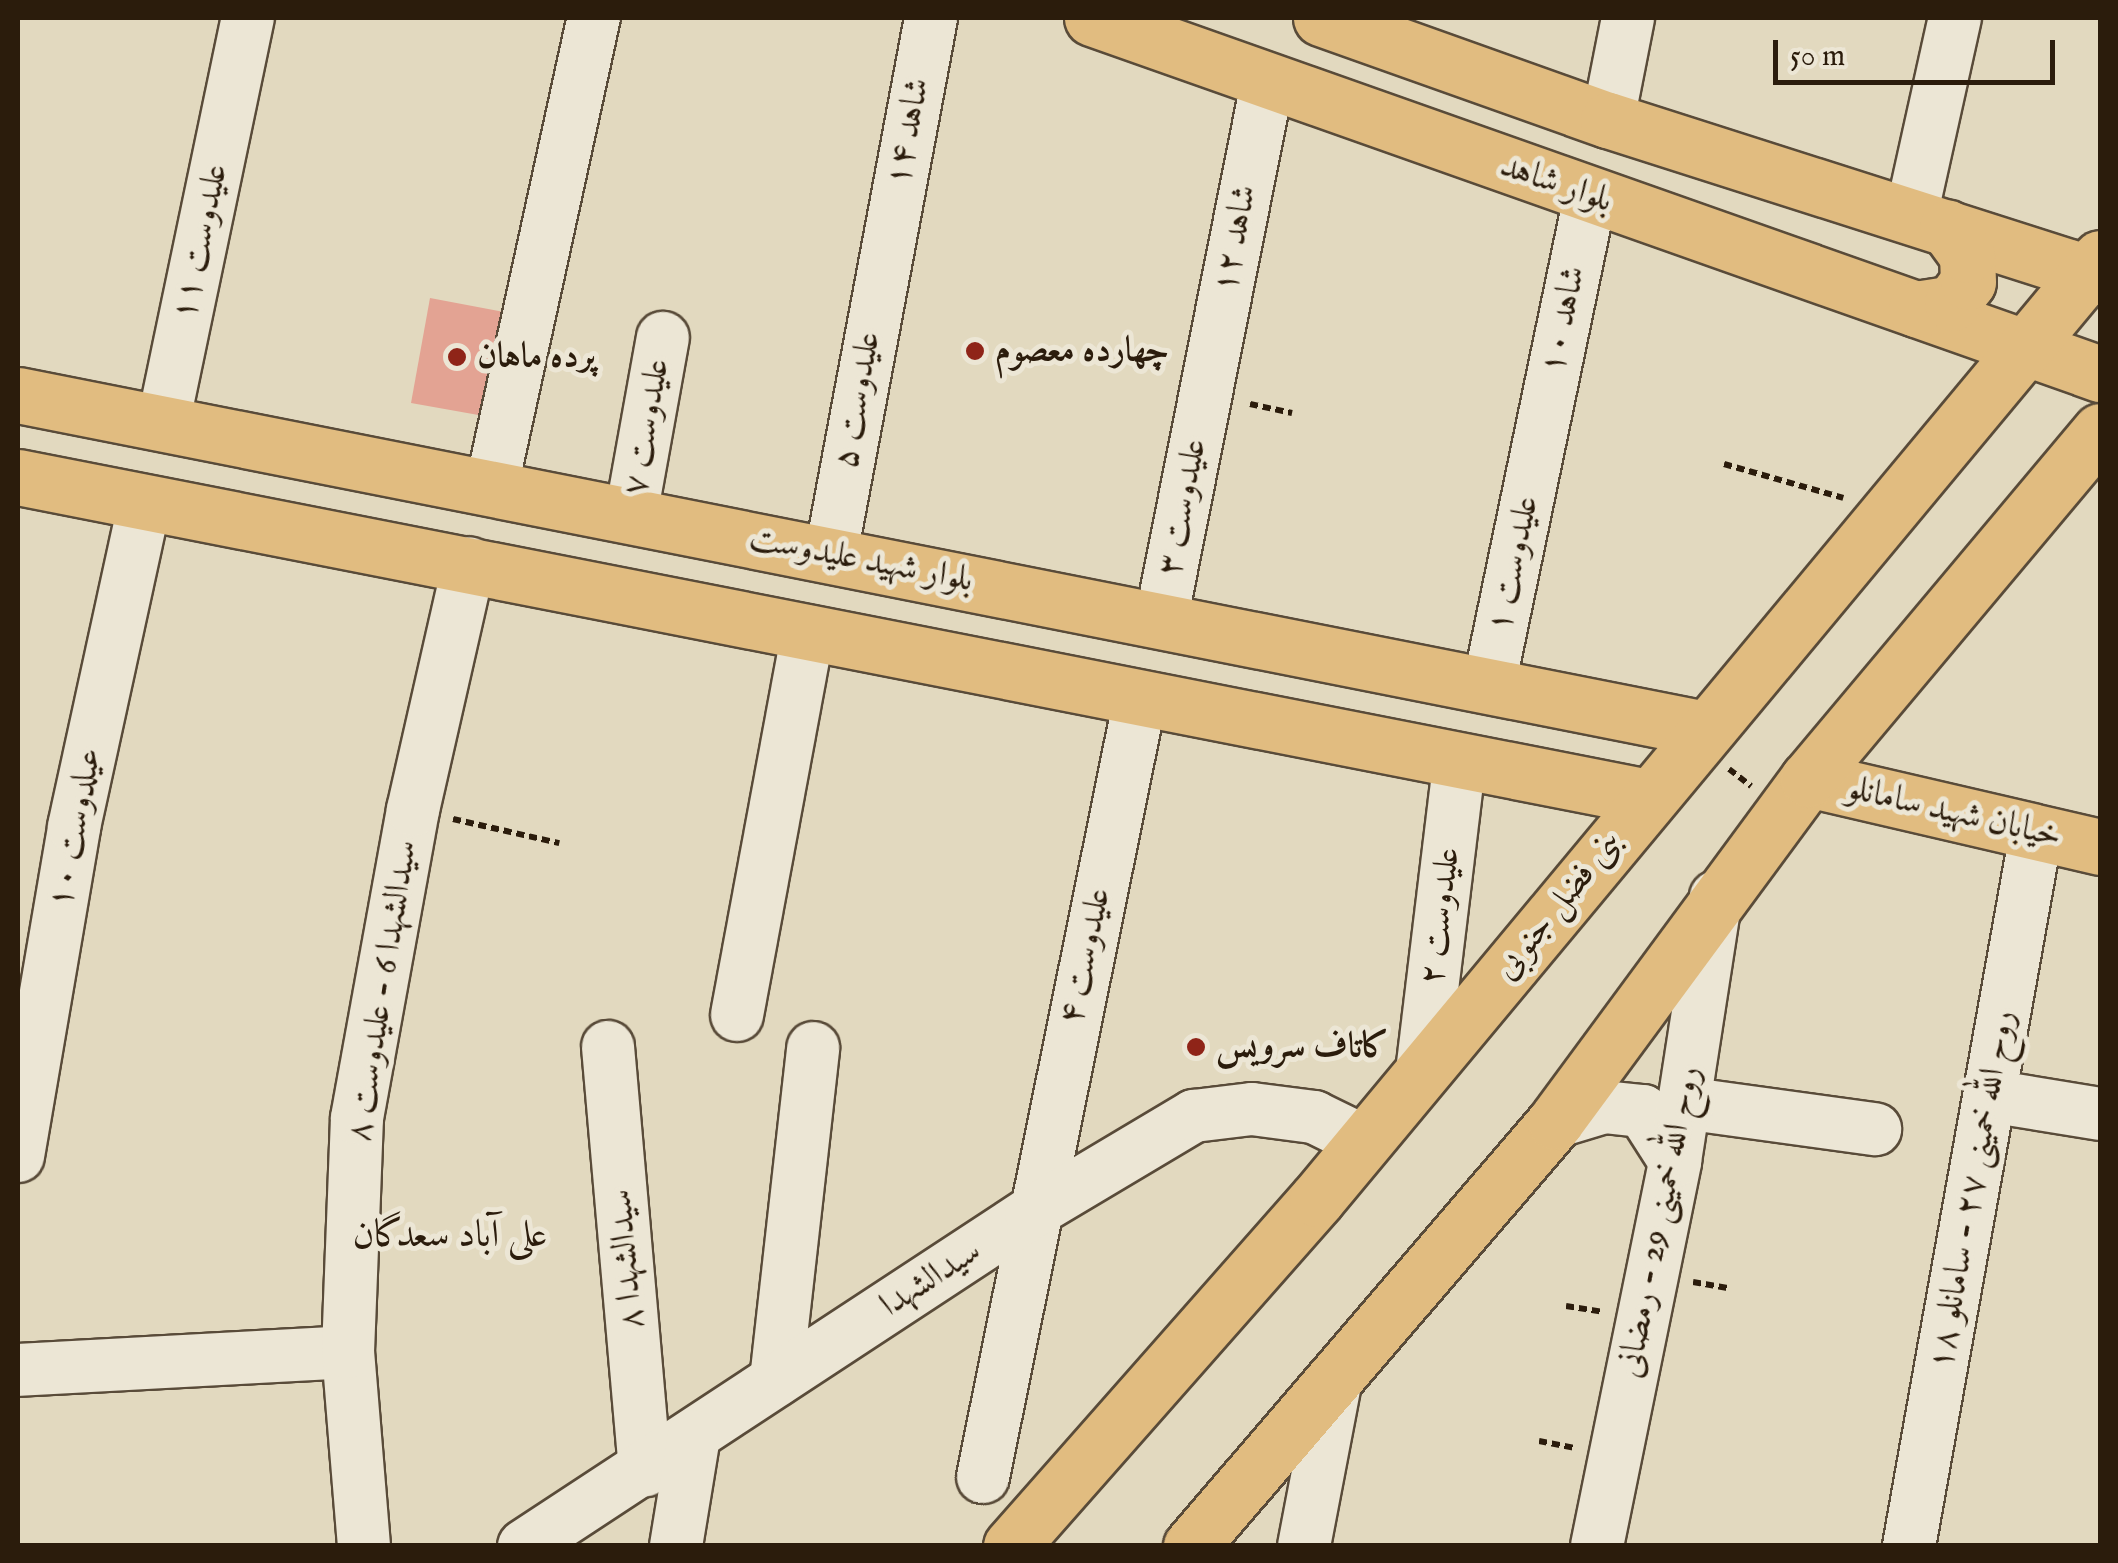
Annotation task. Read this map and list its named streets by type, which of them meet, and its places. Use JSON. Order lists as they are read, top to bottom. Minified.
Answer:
{"streets":{"main road":["بلوار شاهد","بلوار شهید علیدوست","خیابان شهید سامانلو","بنی فضل جنوبی"],"street":["شاهد ۱۴","شاهد ۱۲","علیدوست ۱۱","شاهد ۱۰","علیدوست ۵","علیدوست ۷","علیدوست ۳","علیدوست ۱","عیلدوست ۱۰","علیدوست ۲","علیدوست ۴","سیدالشهدا 6 - علیدوست ۸","روح الله خمینی ۲۷ - سامانلو ۱۸","روح الله خمینی 29 - رمضانی","سیدالشهدا ۸","سیدالشهدا"]},"crossings":[["شاهد ۱۴","علیدوست ۵"],["بلوار شاهد","شاهد ۱۲"],["بلوار شاهد","شاهد ۱۰"],["بلوار شاهد","بنی فضل جنوبی"],["شاهد ۱۲","علیدوست ۳"],["علیدوست ۱۱","بلوار شهید علیدوست"],["شاهد ۱۰","علیدوست ۱"],["علیدوست ۵","بلوار شهید علیدوست"],["علیدوست ۷","بلوار شهید علیدوست"],["علیدوست ۳","بلوار شهید علیدوست"],["بلوار شهید علیدوست","علیدوست ۱"],["بلوار شهید علیدوست","بنی فضل جنوبی"],["خیابان شهید سامانلو","روح الله خمینی ۲۷ - سامانلو ۱۸"],["بنی فضل جنوبی","علیدوست ۲"],["بنی فضل جنوبی","سیدالشهدا"],["علیدوست ۴","سیدالشهدا"],["سیدالشهدا ۸","سیدالشهدا"]],"districts":["علی آباد سعدگان"],"places":["چهارده معصوم","پرده ماهان","کاتاف سرویس"],"scale_bar":"50 m"}
